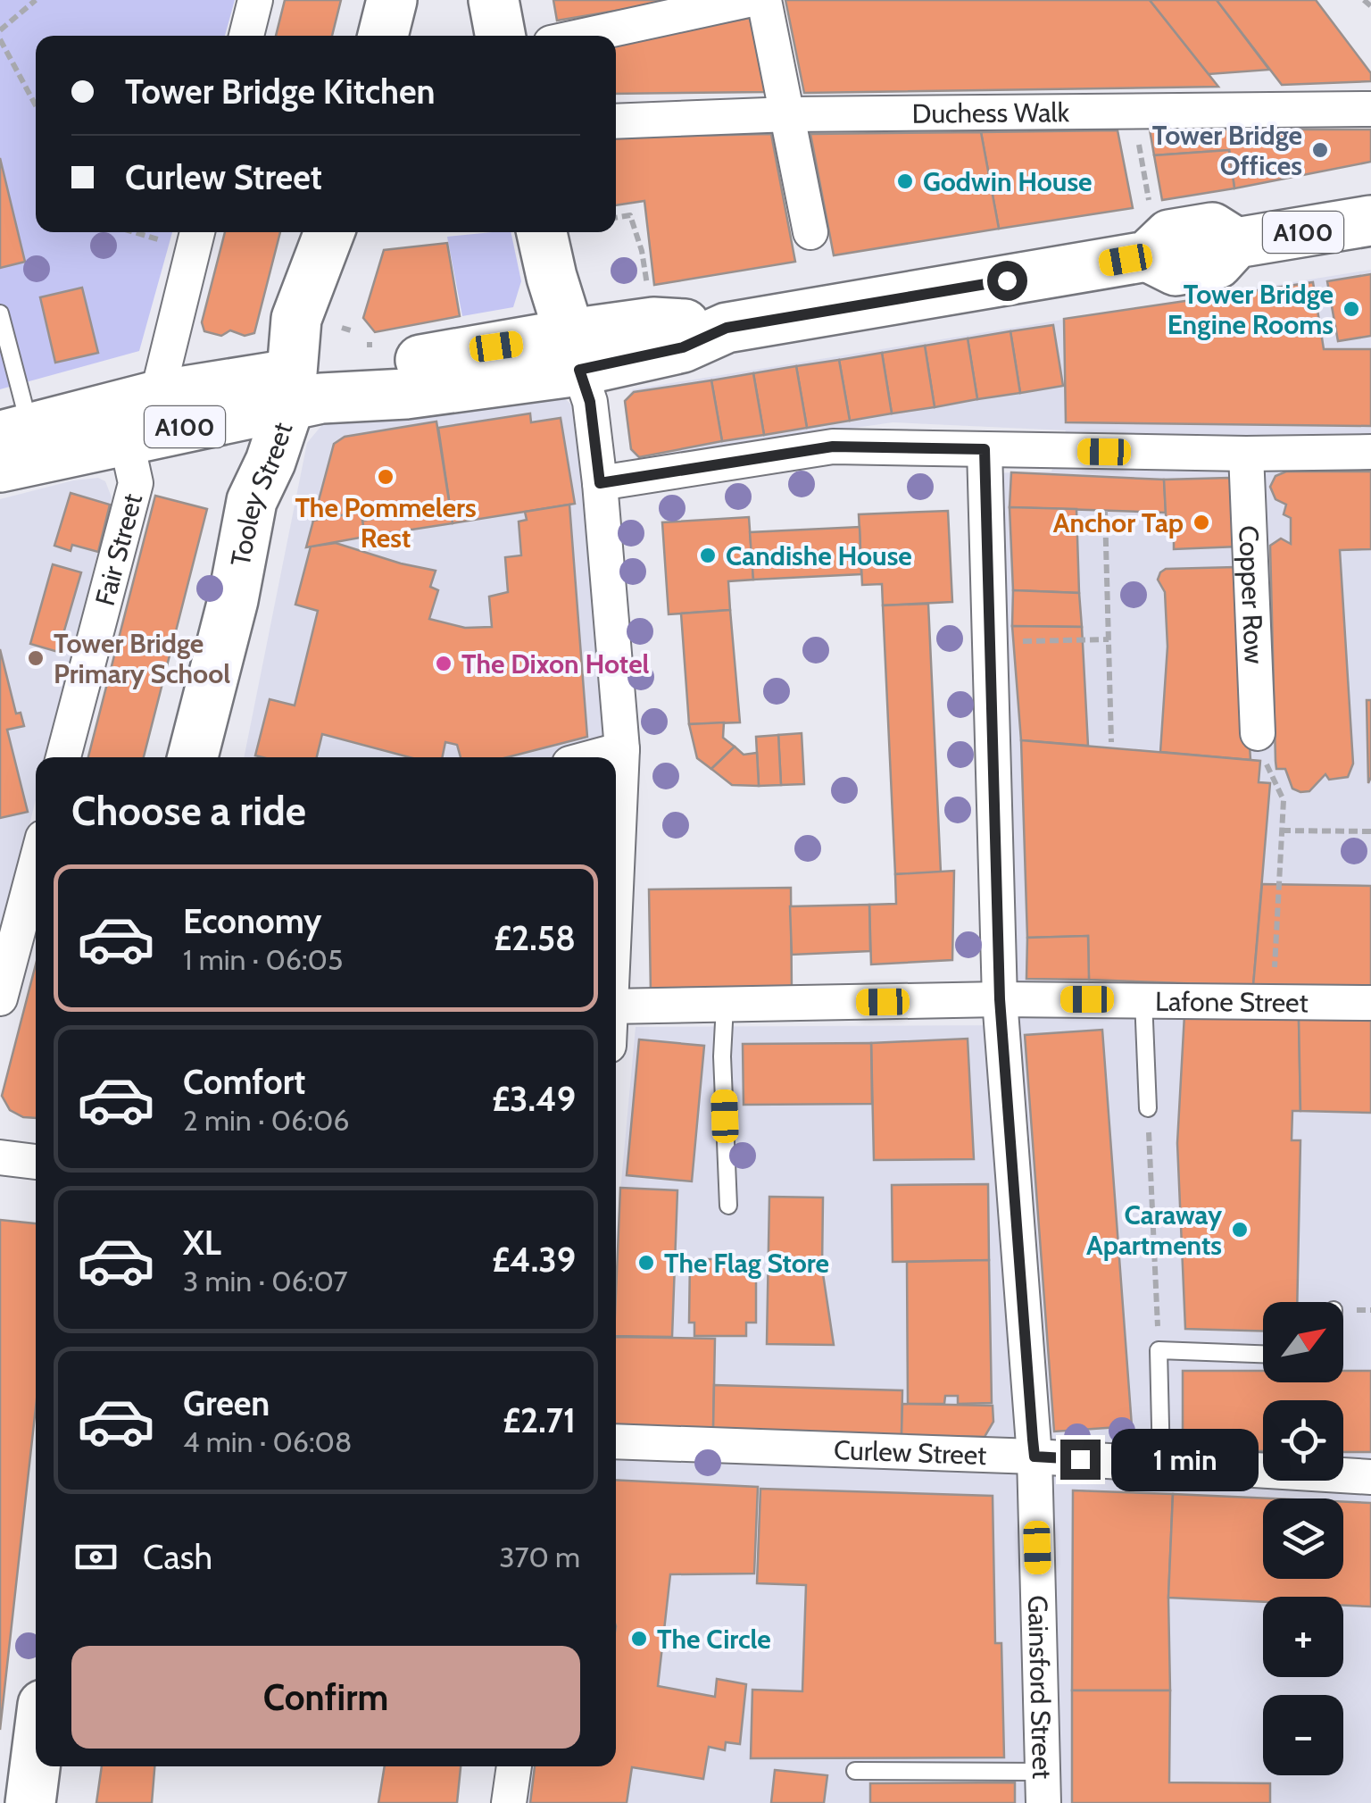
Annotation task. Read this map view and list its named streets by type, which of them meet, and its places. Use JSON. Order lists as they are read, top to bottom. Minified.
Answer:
{"streets":{"main road":["A100","Tooley Street"],"street":["Duchess Walk","Fair Street","Copper Row","Lafone Street","Curlew Street","Gainsford Street"]},"crossings":[["A100","Tooley Street"],["A100","Fair Street"],["Lafone Street","Gainsford Street"],["Curlew Street","Gainsford Street"]],"places":["Tower Bridge Offices","Godwin House","Tower Bridge Engine Rooms","The Pommelers Rest","Anchor Tap","Candishe House","Tower Bridge Primary School","The Dixon Hotel","Caraway Apartments","The Flag Store","The Circle"],"north":"top right","page":{"banner":["Tower Bridge Kitchen","Curlew Street"],"heading":"Choose a ride","list":[{"name":"Economy","note":"1 min · 06:05","value":"£2.58"},{"name":"Comfort","note":"2 min · 06:06","value":"£3.49"},{"name":"XL","note":"3 min · 06:07","value":"£4.39"},{"name":"Green","note":"4 min · 06:08","value":"£2.71"}],"map_buttons":["+","−"],"bubble":"1 min","pay":["Cash","370 m"],"buttons":"Confirm"}}
